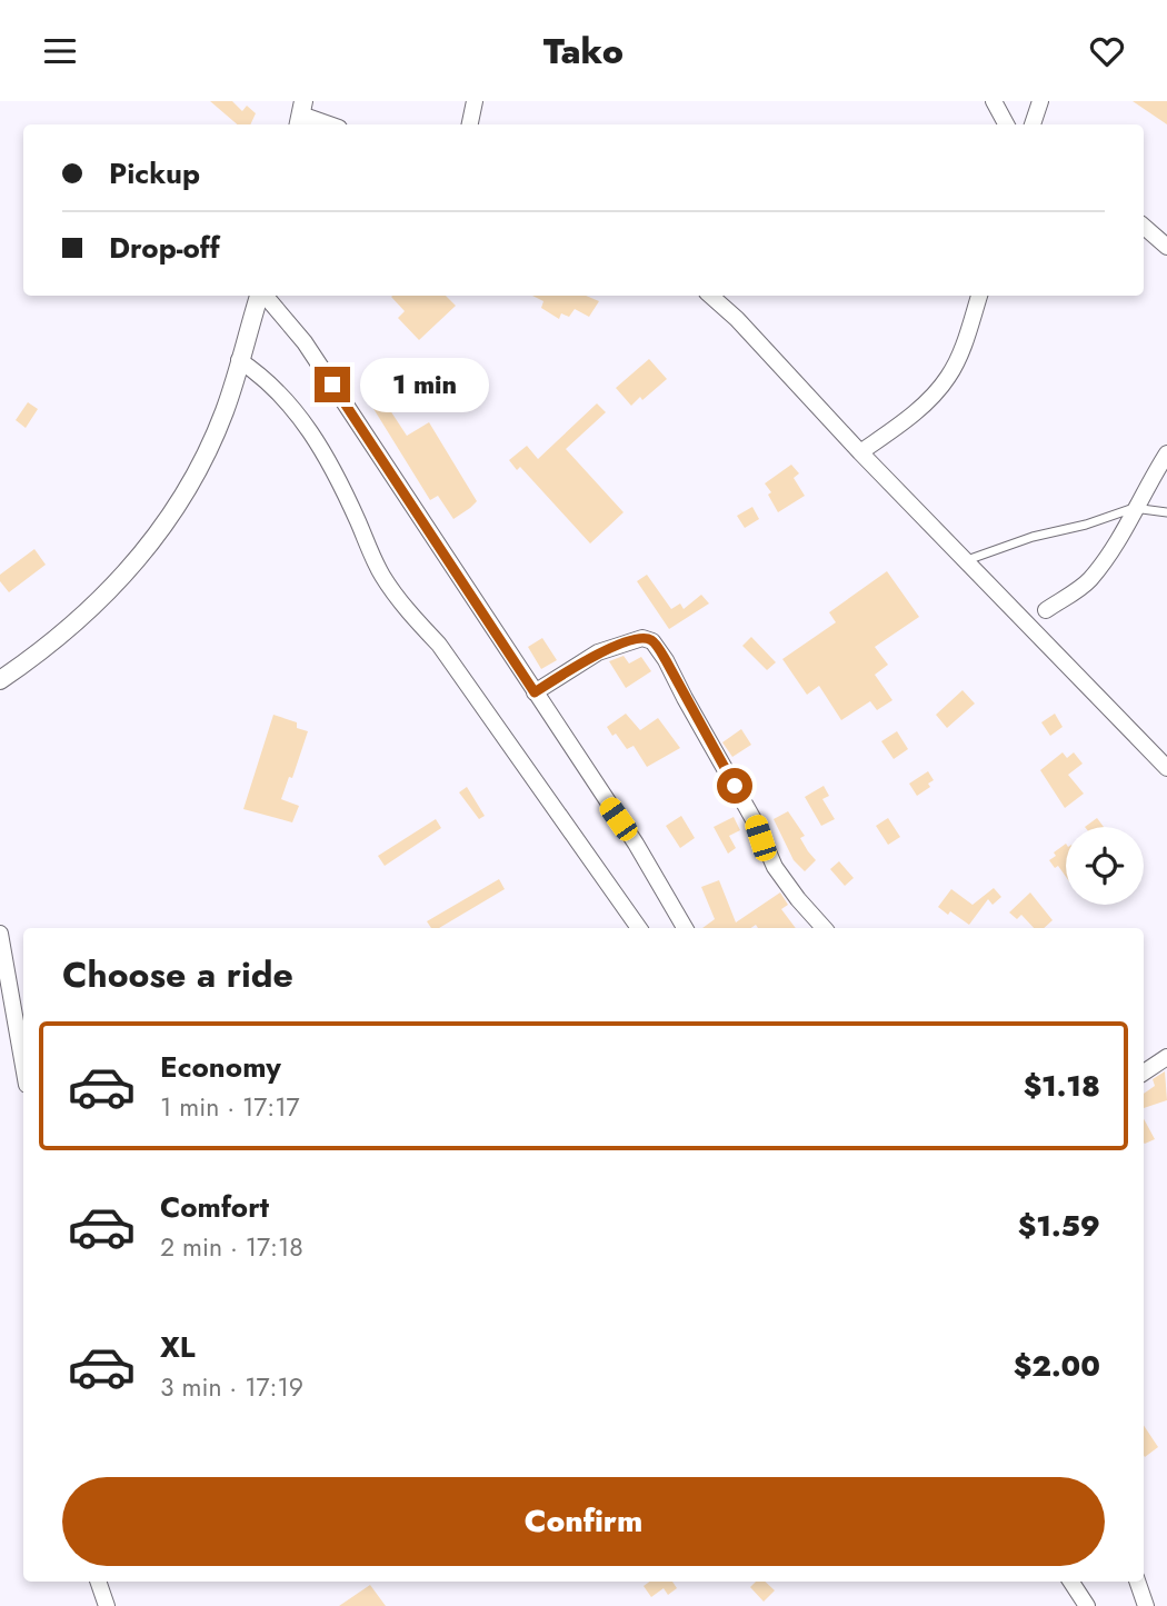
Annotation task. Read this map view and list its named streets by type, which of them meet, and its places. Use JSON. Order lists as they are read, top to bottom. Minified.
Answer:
{"page":{"header":"Tako","banner":["Pickup","Drop-off"],"bubble":"1 min","heading":"Choose a ride","list":[{"name":"Economy","note":"1 min · 17:17","value":"$1.18"},{"name":"Comfort","note":"2 min · 17:18","value":"$1.59"},{"name":"XL","note":"3 min · 17:19","value":"$2.00"}],"buttons":"Confirm"}}
